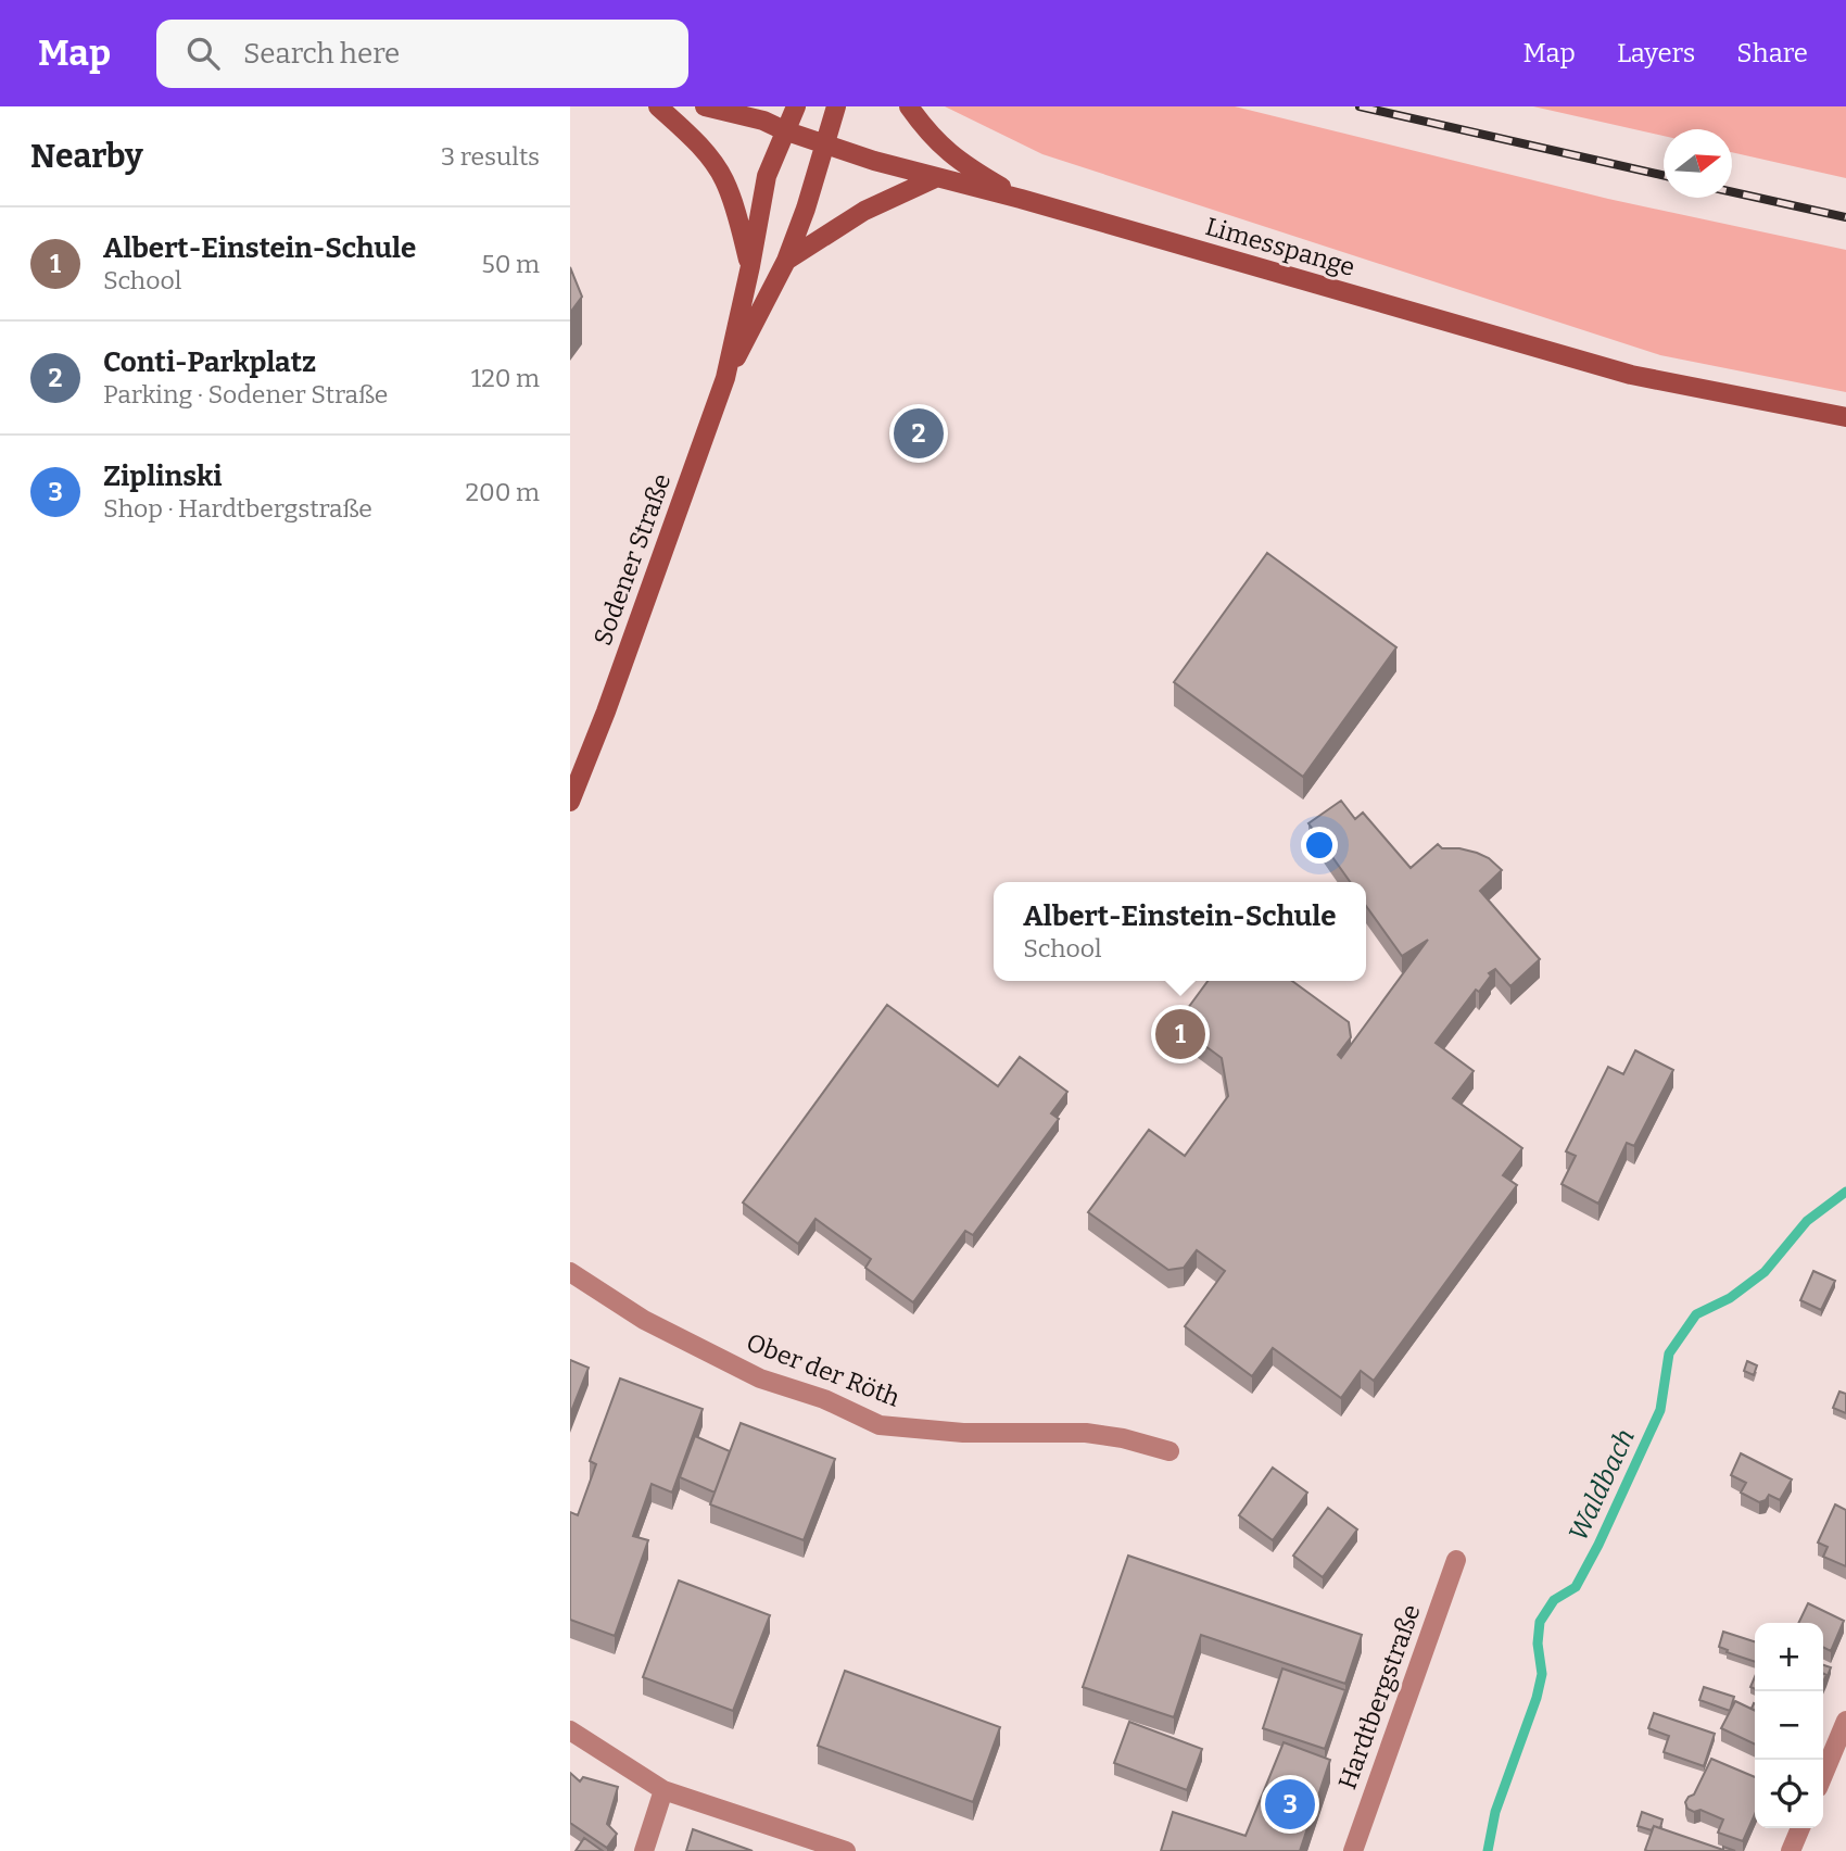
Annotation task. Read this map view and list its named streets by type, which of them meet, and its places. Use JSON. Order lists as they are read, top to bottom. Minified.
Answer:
{"streets":{"main road":["Limesspange","Sodener Straße"],"street":["Ober der Röth","Hardtbergstraße"]},"crossings":[["Limesspange","Sodener Straße"]],"water":["Waldbach"],"north":"right","page":{"header":"Map","search":"Search here","nav":["Map","Layers","Share"],"heading":["Nearby","3 results"],"list":[{"mark":"1","name":"Albert-Einstein-Schule","note":"School","value":"50 m"},{"mark":"2","name":"Conti-Parkplatz","note":"Parking · Sodener Straße","value":"120 m"},{"mark":"3","name":"Ziplinski","note":"Shop · Hardtbergstraße","value":"200 m"}],"pins":["2","1","3"],"popup":["Albert-Einstein-Schule","School"],"map_buttons":["+","−"]}}
